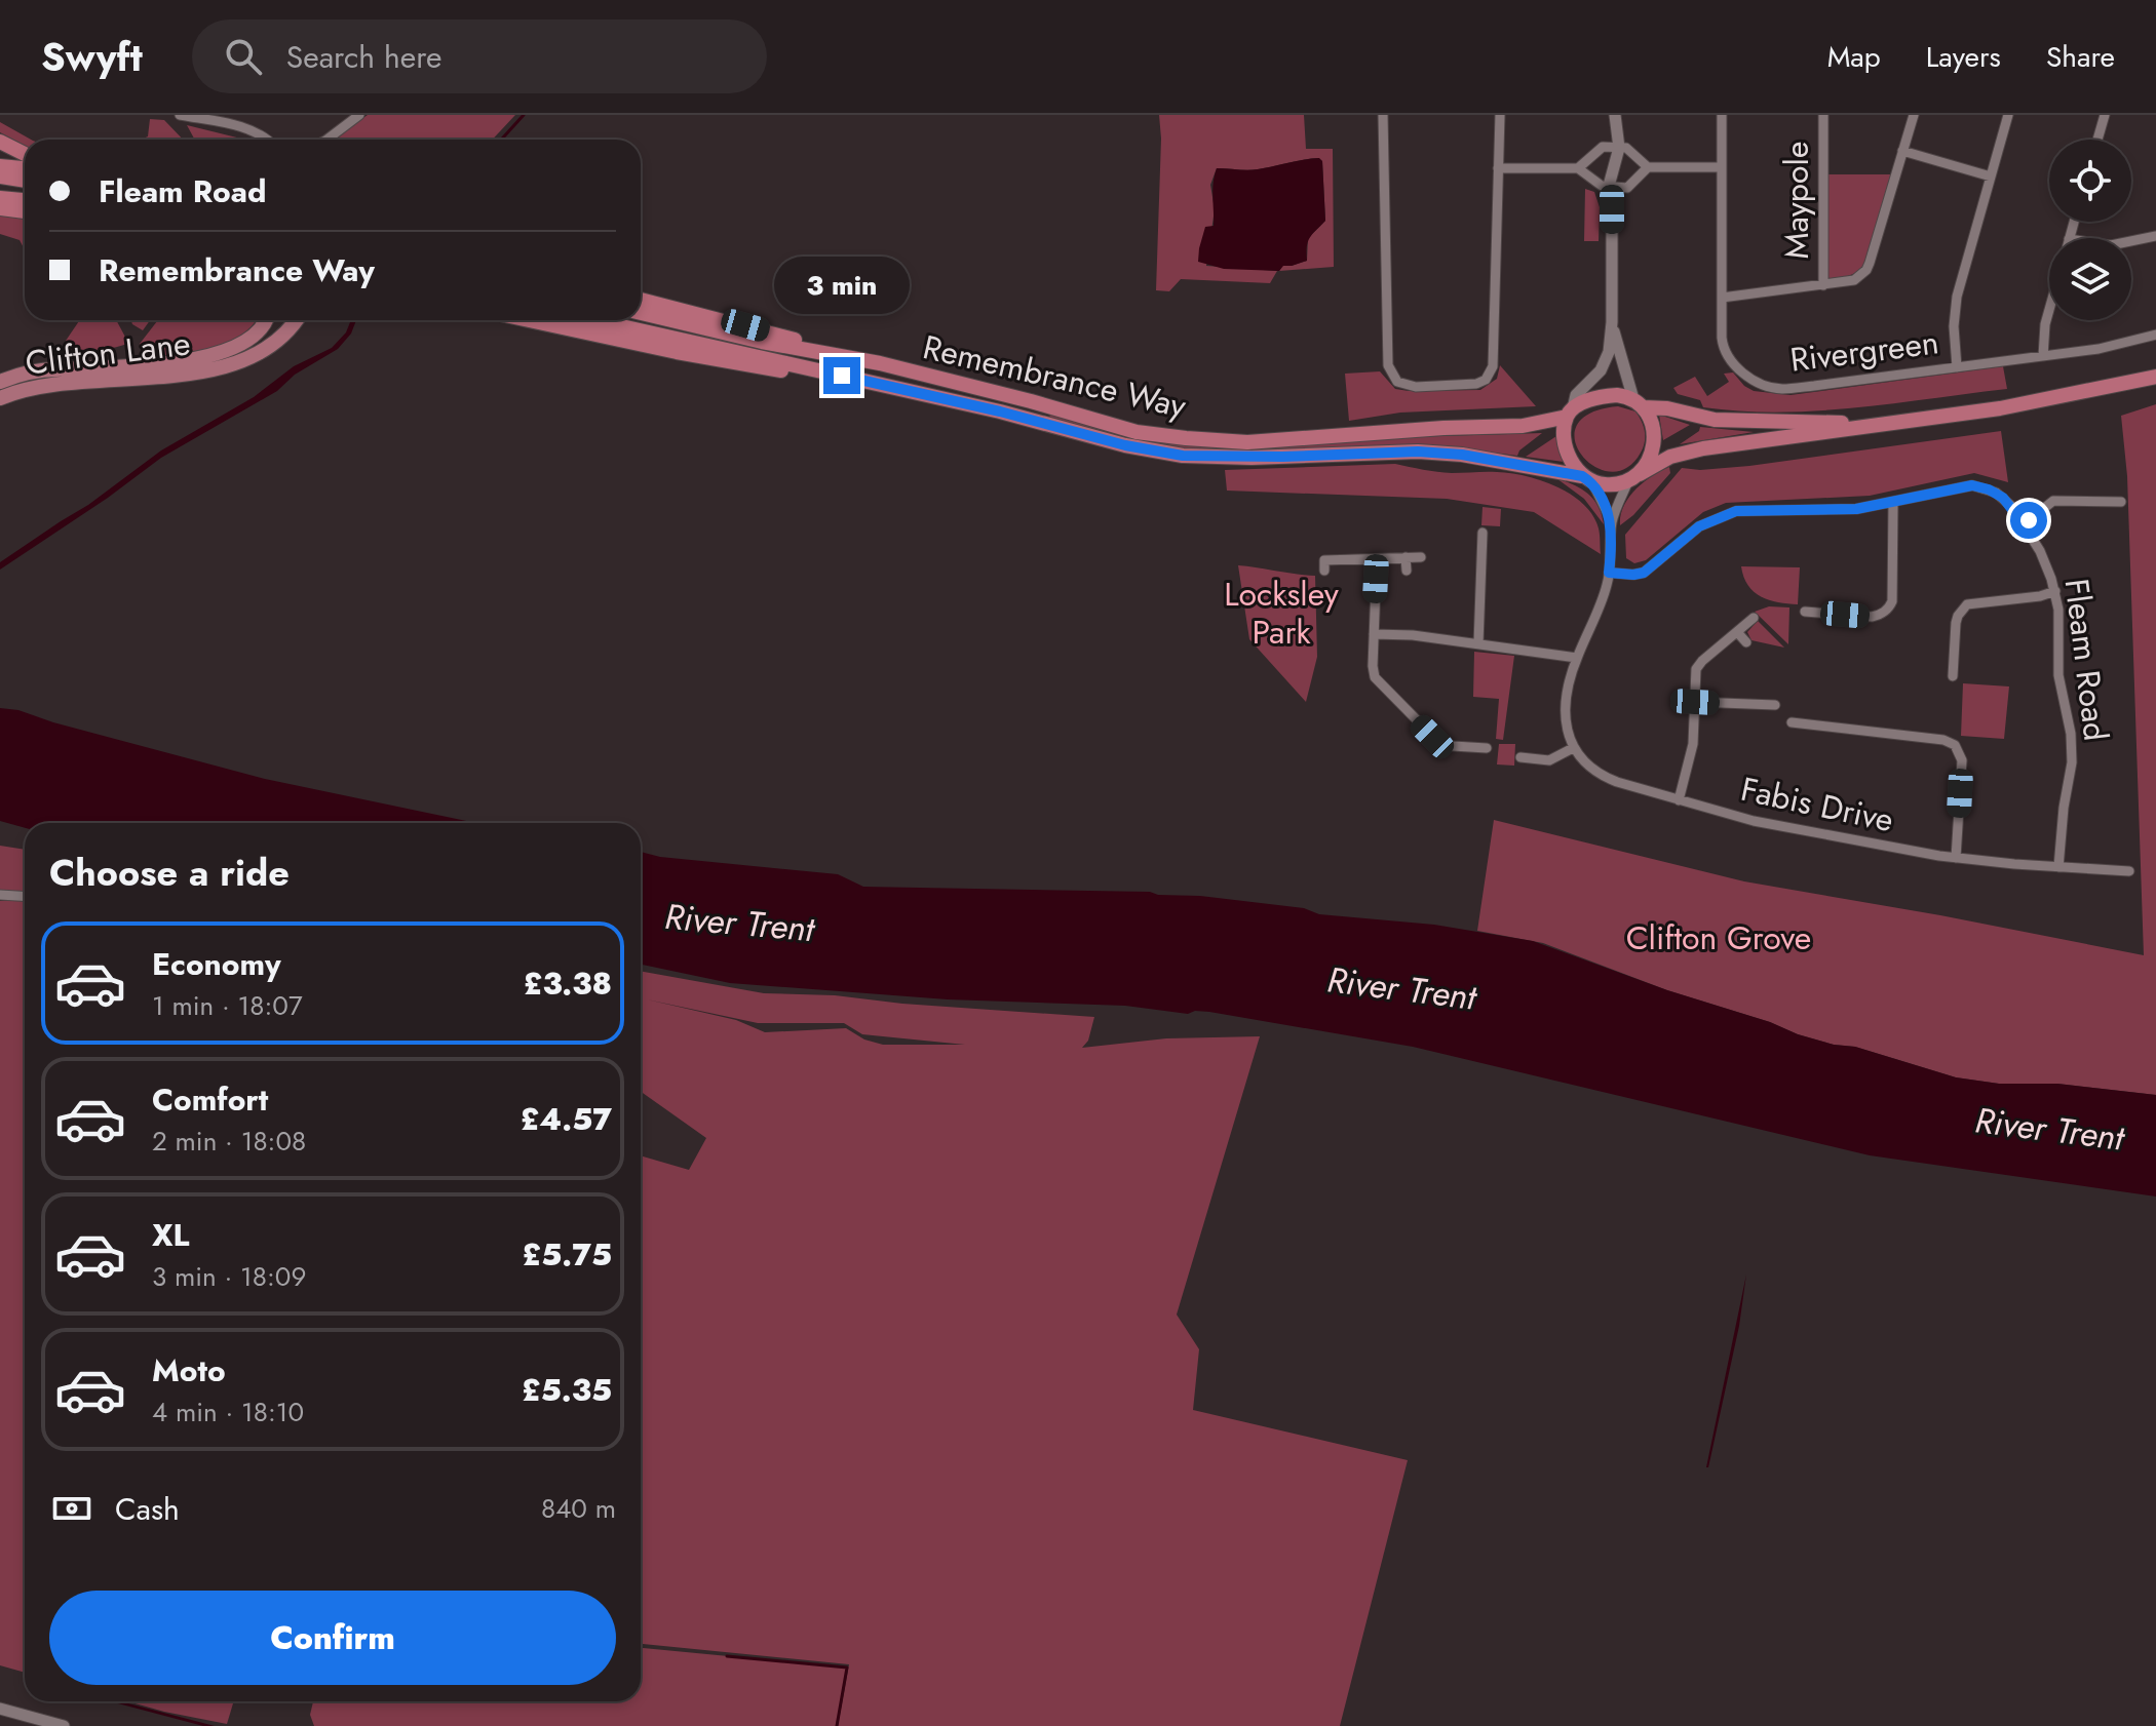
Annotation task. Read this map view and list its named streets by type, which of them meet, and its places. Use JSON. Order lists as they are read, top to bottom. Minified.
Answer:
{"streets":{"highway":["Remembrance Way"],"main road":["Clifton Lane"],"street":["Maypole","Rivergreen","Fleam Road","Fabis Drive"]},"crossings":[["Fleam Road","Fabis Drive"]],"water":["River Trent"],"parks":["Locksley Park","Clifton Grove"],"page":{"header":"Swyft","search":"Search here","nav":["Map","Layers","Share"],"banner":["Fleam Road","Remembrance Way"],"bubble":"3 min","heading":"Choose a ride","list":[{"name":"Economy","note":"1 min · 18:07","value":"£3.38"},{"name":"Comfort","note":"2 min · 18:08","value":"£4.57"},{"name":"XL","note":"3 min · 18:09","value":"£5.75"},{"name":"Moto","note":"4 min · 18:10","value":"£5.35"}],"pay":["Cash","840 m"],"buttons":"Confirm"}}
